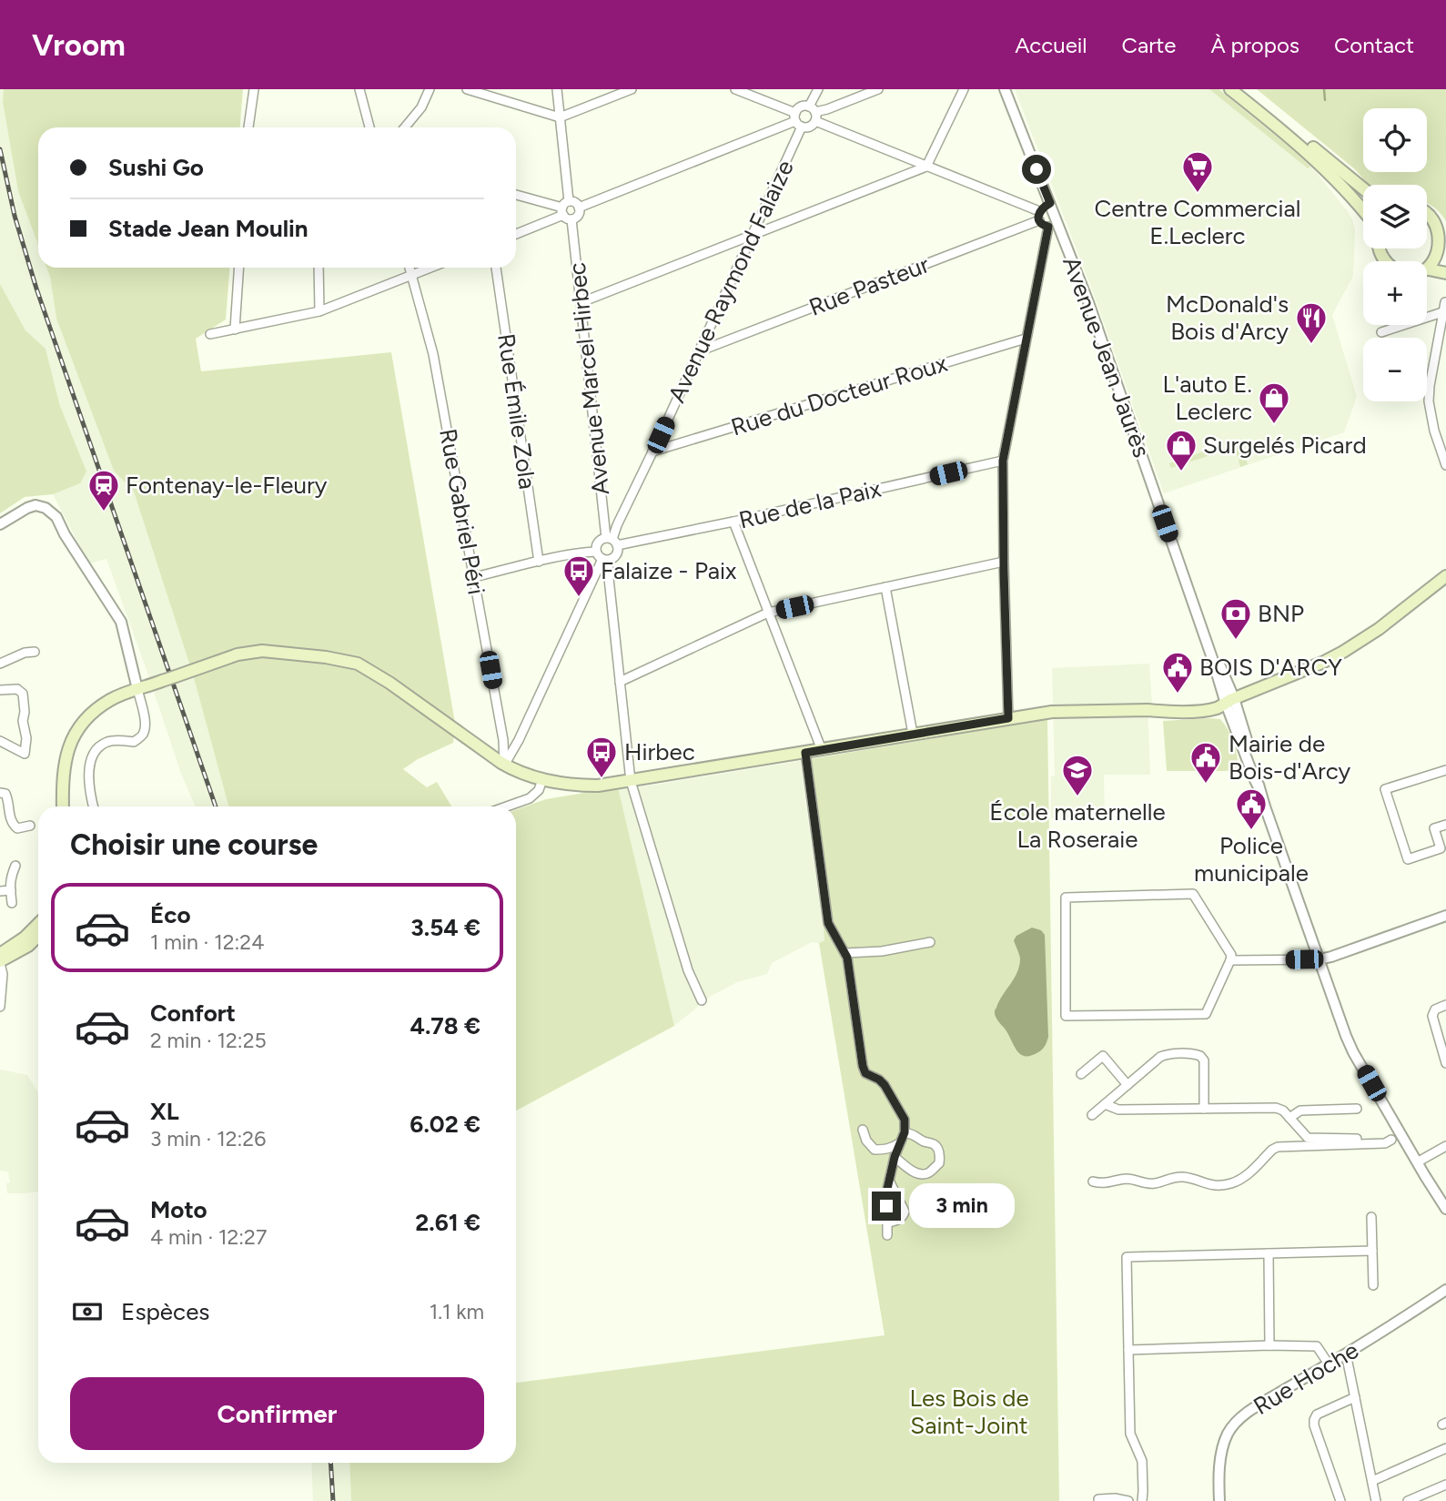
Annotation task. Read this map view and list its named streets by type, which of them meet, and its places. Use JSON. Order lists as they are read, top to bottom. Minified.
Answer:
{"streets":{"street":["Avenue Raymond Falaize","Rue Pasteur","Avenue Jean Jaurès","Avenue Marcel Hirbec","Rue du Docteur Roux","Rue Émile Zola","Rue de la Paix","Rue Gabriel Péri","Rue Hoche"]},"crossings":[["Avenue Raymond Falaize","Rue Pasteur"],["Avenue Raymond Falaize","Avenue Marcel Hirbec"],["Avenue Raymond Falaize","Rue du Docteur Roux"],["Avenue Raymond Falaize","Rue de la Paix"],["Rue Pasteur","Avenue Jean Jaurès"],["Avenue Marcel Hirbec","Rue de la Paix"]],"parks":["Les Bois de Saint-Joint"],"places":{"supermarket":["Centre Commercial E.Leclerc"],"restaurant":["McDonald's Bois d'Arcy"],"shop":["L'auto E. Leclerc","Surgelés Picard"],"station":["Fontenay-le-Fleury"],"bus stop":["Falaize - Paix","Hirbec"],"bank":["BNP"],"public building":["BOIS D'ARCY","Mairie de Bois-d'Arcy","Police municipale"],"school or university":["École maternelle La Roseraie"]},"page":{"header":"Vroom","nav":["Accueil","Carte","À propos","Contact"],"map_buttons":["+","−"],"banner":["Sushi Go","Stade Jean Moulin"],"heading":"Choisir une course","list":[{"name":"Éco","note":"1 min · 12:24","value":"3.54 €"},{"name":"Confort","note":"2 min · 12:25","value":"4.78 €"},{"name":"XL","note":"3 min · 12:26","value":"6.02 €"},{"name":"Moto","note":"4 min · 12:27","value":"2.61 €"}],"bubble":"3 min","pay":["Espèces","1.1 km"],"buttons":"Confirmer"}}
